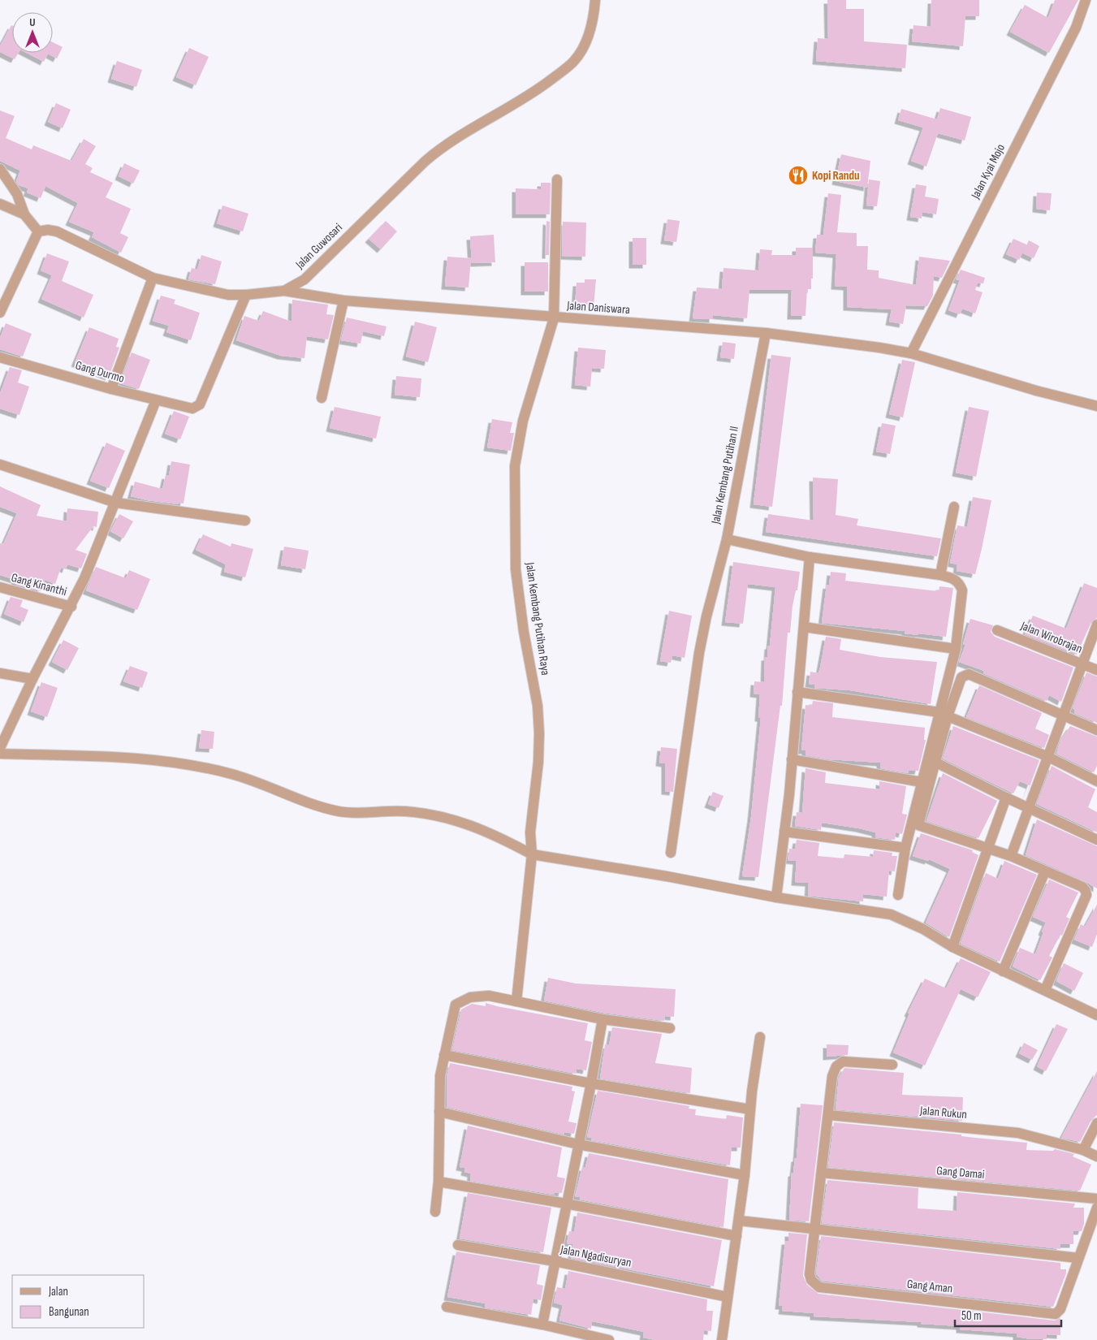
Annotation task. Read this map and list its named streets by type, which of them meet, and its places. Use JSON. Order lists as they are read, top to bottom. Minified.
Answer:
{"streets":{"street":["Jalan Kyai Mojo","Jalan Guwosari","Jalan Daniswara","Gang Durmo","Jalan Kembang Putihan II","Gang Kinanthi","Jalan Kembang Putihan Raya","Jalan Wirobrajan","Jalan Rukun","Gang Damai","Jalan Ngadisuryan","Gang Aman"]},"crossings":[["Jalan Kyai Mojo","Jalan Daniswara"],["Jalan Guwosari","Jalan Daniswara"],["Jalan Guwosari","Gang Durmo"],["Jalan Daniswara","Jalan Kembang Putihan II"],["Jalan Daniswara","Jalan Kembang Putihan Raya"]],"places":{"restaurant":["Kopi Randu"]},"legend":["Jalan","Bangunan"],"scale_bar":"50 m","north":"top"}
